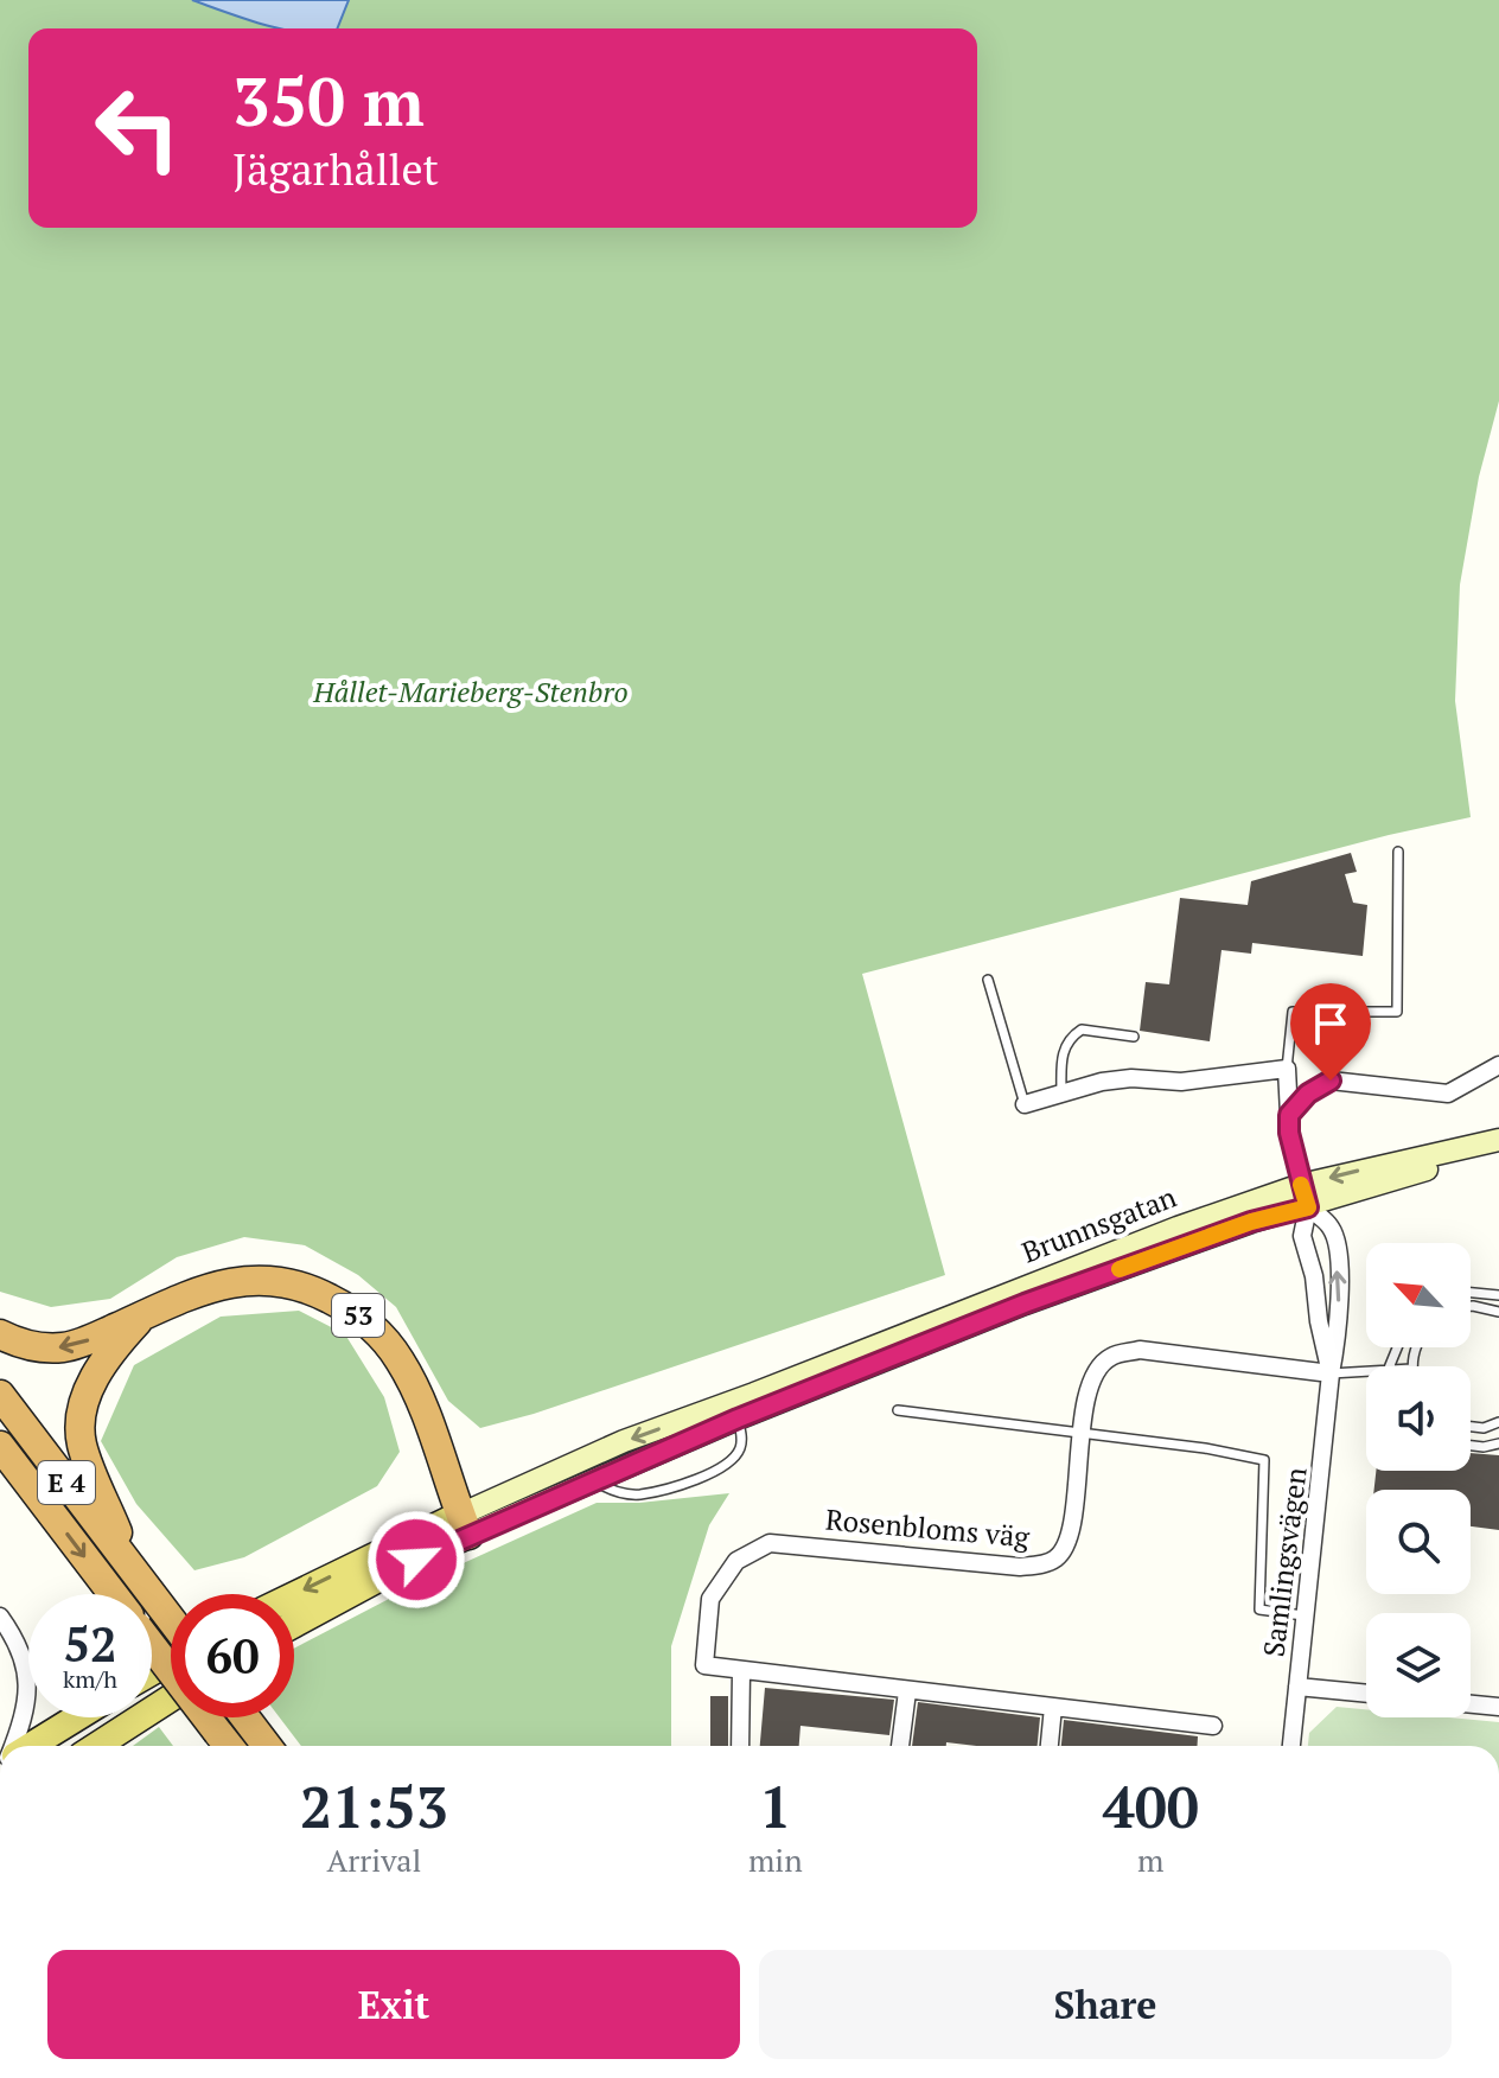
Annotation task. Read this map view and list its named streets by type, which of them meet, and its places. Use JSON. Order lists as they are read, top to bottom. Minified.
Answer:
{"streets":{"highway":["53","E 4"],"main road":["Brunnsgatan"],"street":["Rosenbloms väg","Samlingsvägen"]},"crossings":[["Brunnsgatan","53"],["Brunnsgatan","Samlingsvägen"],["53","E 4"],["Rosenbloms väg","Samlingsvägen"]],"parks":["Hållet-Marieberg-Stenbro"],"north":"top left","page":{"turn":["350 m","Jägarhållet"],"speed":"52 km/h","limit":"60","eta":["21:53","Arrival","1","min","400","m"],"buttons":["Exit","Share"]}}
